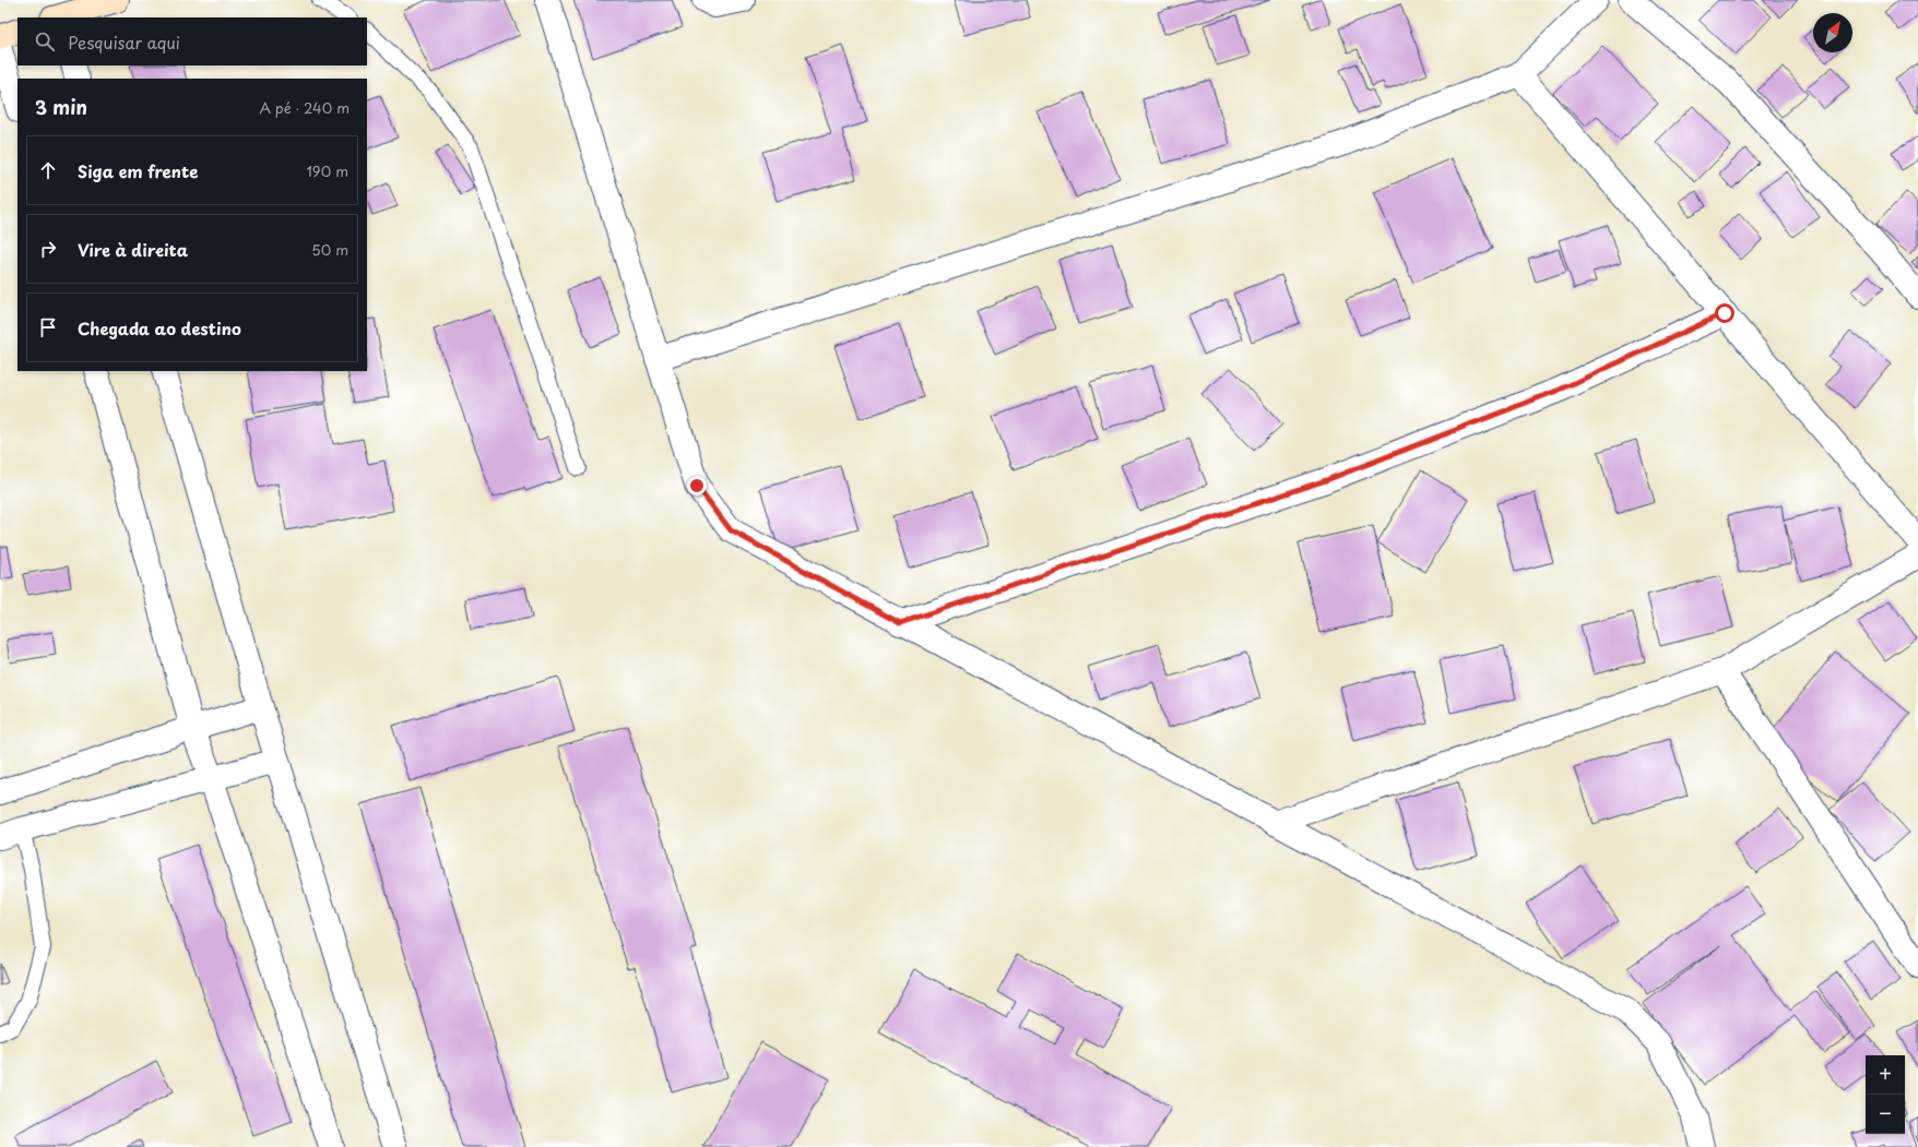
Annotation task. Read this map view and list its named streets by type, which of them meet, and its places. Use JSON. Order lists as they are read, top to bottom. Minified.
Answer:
{"north":"top right","page":{"search":"Pesquisar aqui","heading":["3 min","A pé · 240 m"],"list":[["Siga em frente","190 m"],["Vire à direita","50 m"],"Chegada ao destino"],"map_buttons":["+","−"]}}
